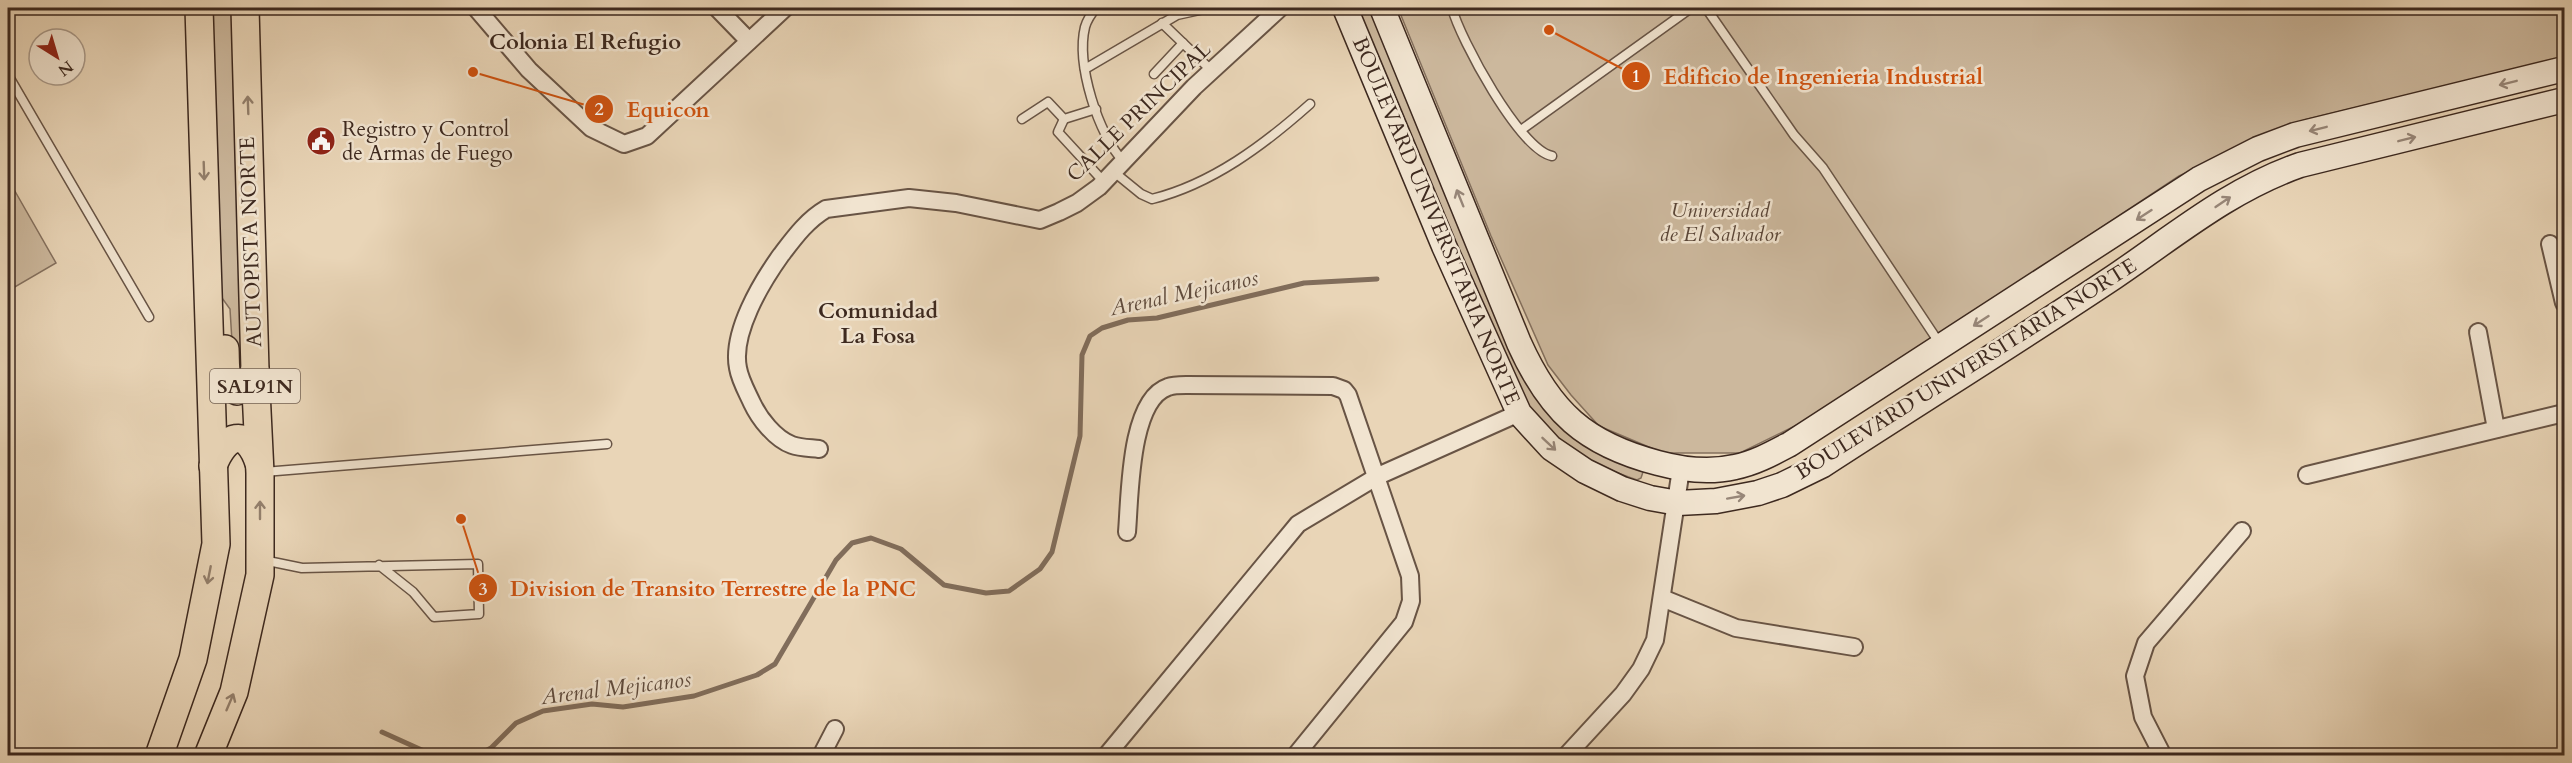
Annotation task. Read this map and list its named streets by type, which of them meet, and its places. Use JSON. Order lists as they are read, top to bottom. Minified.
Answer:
{"streets":{"main road":["BOULEVARD UNIVERSITARIA NORTE","AUTOPISTA NORTE","SAL91N"],"street":["CALLE PRINCIPAL"]},"districts":["Colonia El Refugio","Comunidad La Fosa"],"water":["Arenal Mejicanos"],"parks":["Universidad de El Salvador"],"places":{"other":["Edificio de Ingenieria Industrial","Equicon","Division de Transito Terrestre de la PNC"],"public building":["Registro y Control de Armas de Fuego"]},"north":"bottom right"}
